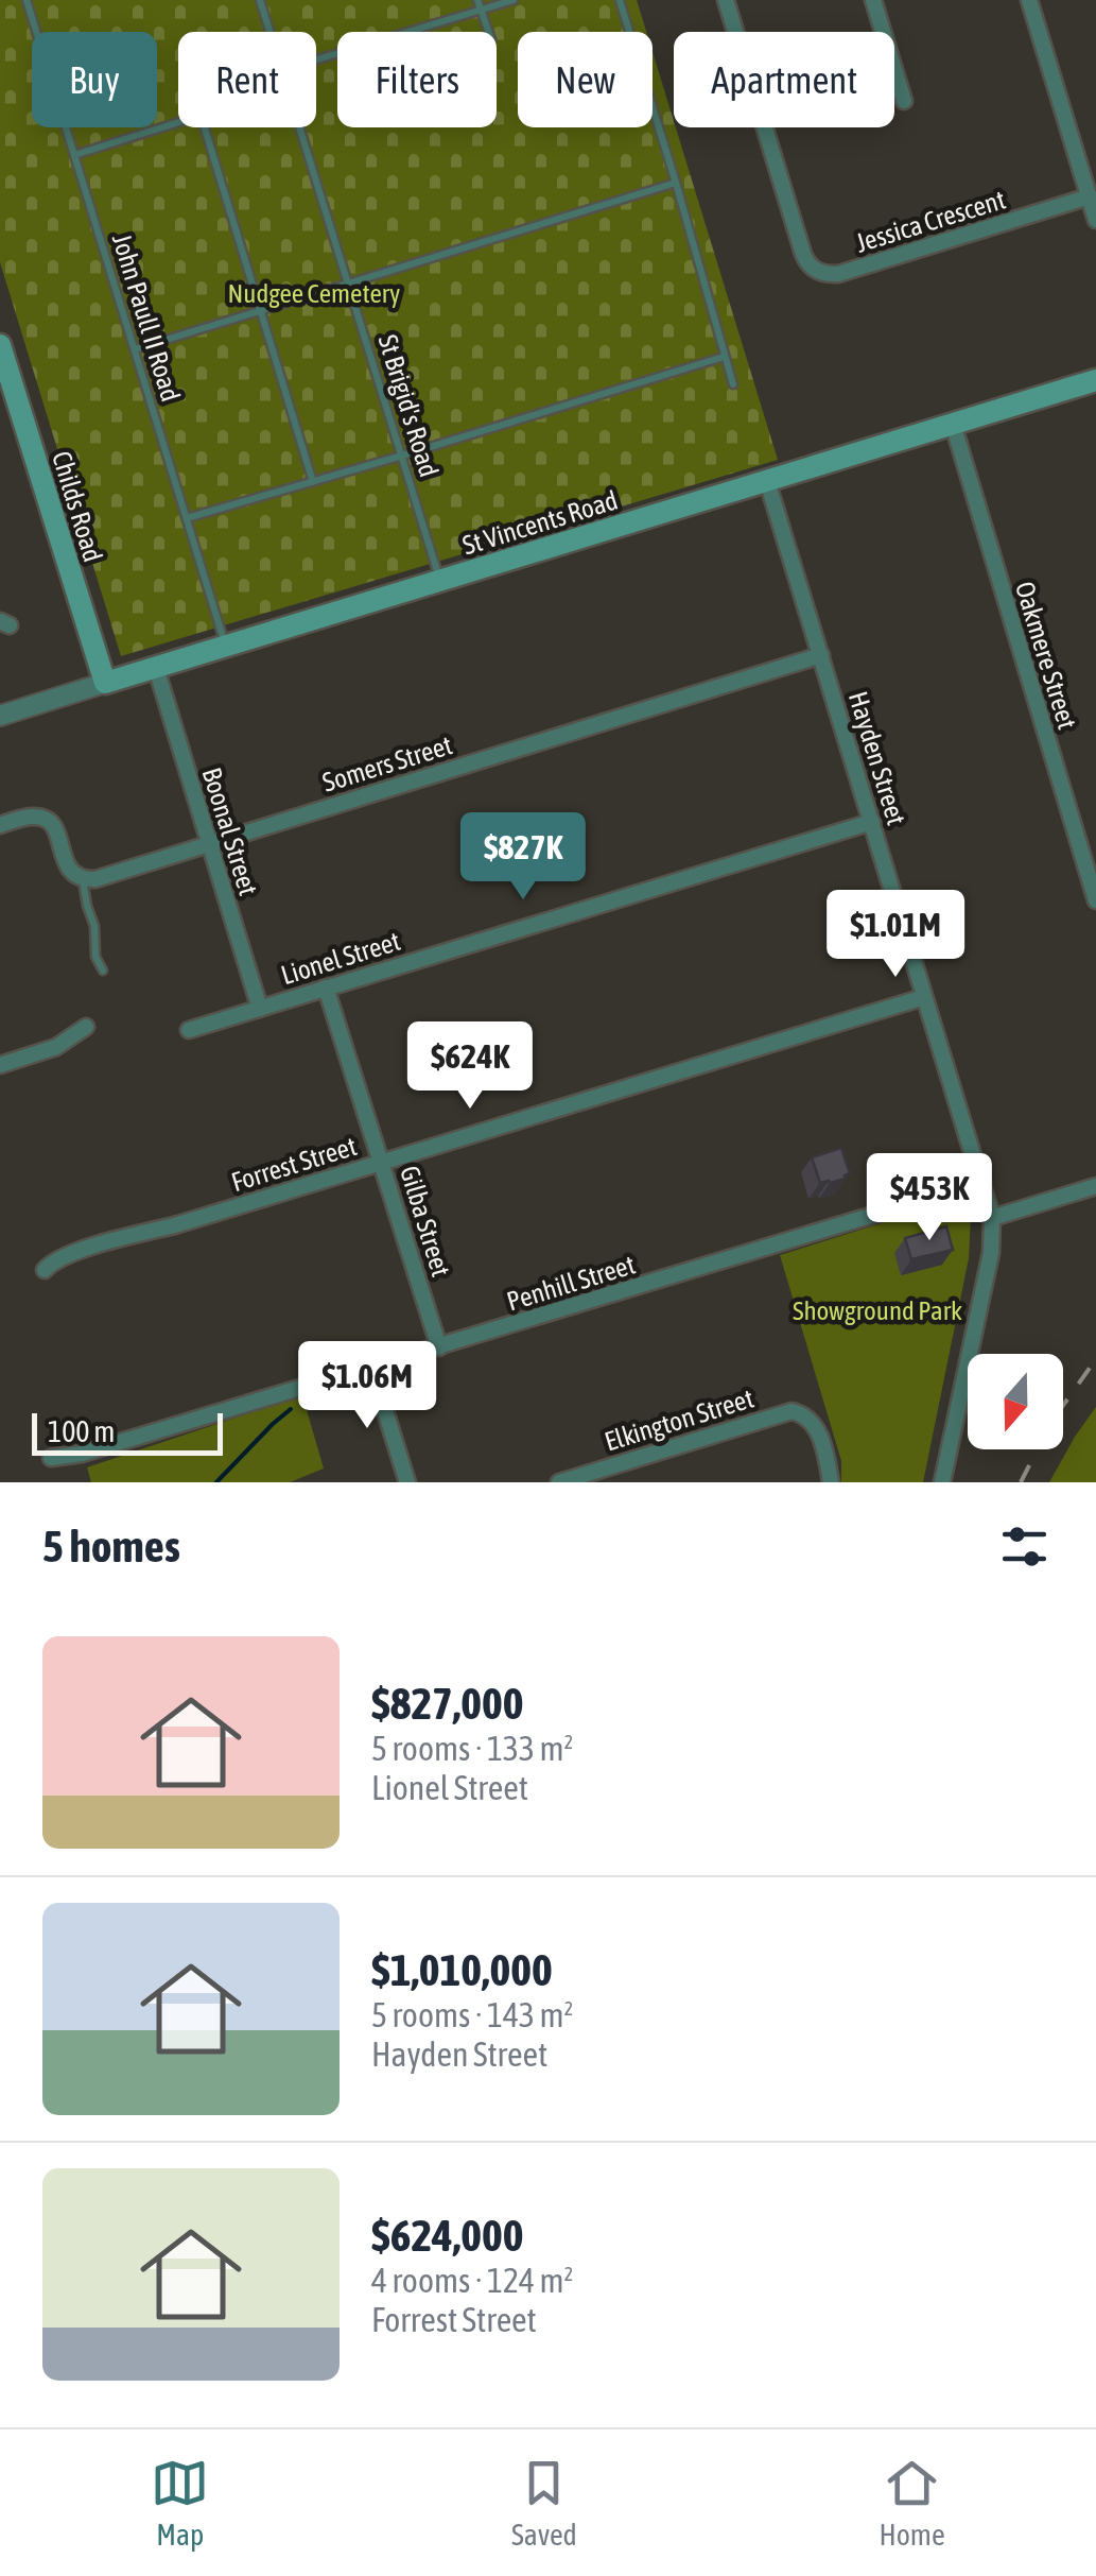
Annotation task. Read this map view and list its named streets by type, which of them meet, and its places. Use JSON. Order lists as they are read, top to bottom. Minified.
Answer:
{"streets":{"main road":["Childs Road","St Vincents Road"],"street":["Jessica Crescent","Oakmere Street","Hayden Street","Somers Street","Boonal Street","Lionel Street","Forrest Street","Gilba Street","Penhill Street","Elkington Street"],"lane":["John Paull II Road","St Brigid's Road"]},"crossings":[["John Paull II Road","St Vincents Road"],["St Brigid's Road","St Vincents Road"],["Childs Road","St Vincents Road"],["St Vincents Road","Oakmere Street"],["St Vincents Road","Hayden Street"],["St Vincents Road","Boonal Street"],["Hayden Street","Somers Street"],["Hayden Street","Lionel Street"],["Hayden Street","Forrest Street"],["Hayden Street","Penhill Street"],["Somers Street","Boonal Street"],["Boonal Street","Lionel Street"],["Lionel Street","Gilba Street"],["Forrest Street","Gilba Street"],["Gilba Street","Penhill Street"]],"parks":["Nudgee Cemetery","Showground Park"],"scale_bar":"100 m","north":"bottom","page":{"chip":["Buy","Rent","Filters","New","Apartment"],"price":["$827K","$1.01M","$624K","$453K","$1.06M"],"scale":"100 m","heading":"5 homes","list":[{"name":"$827,000","note":"5 rooms · 133 m² · Lionel Street"},{"name":"$1,010,000","note":"5 rooms · 143 m² · Hayden Street"},{"name":"$624,000","note":"4 rooms · 124 m² · Forrest Street"}],"tabs":["Map","Saved","Home"]}}
